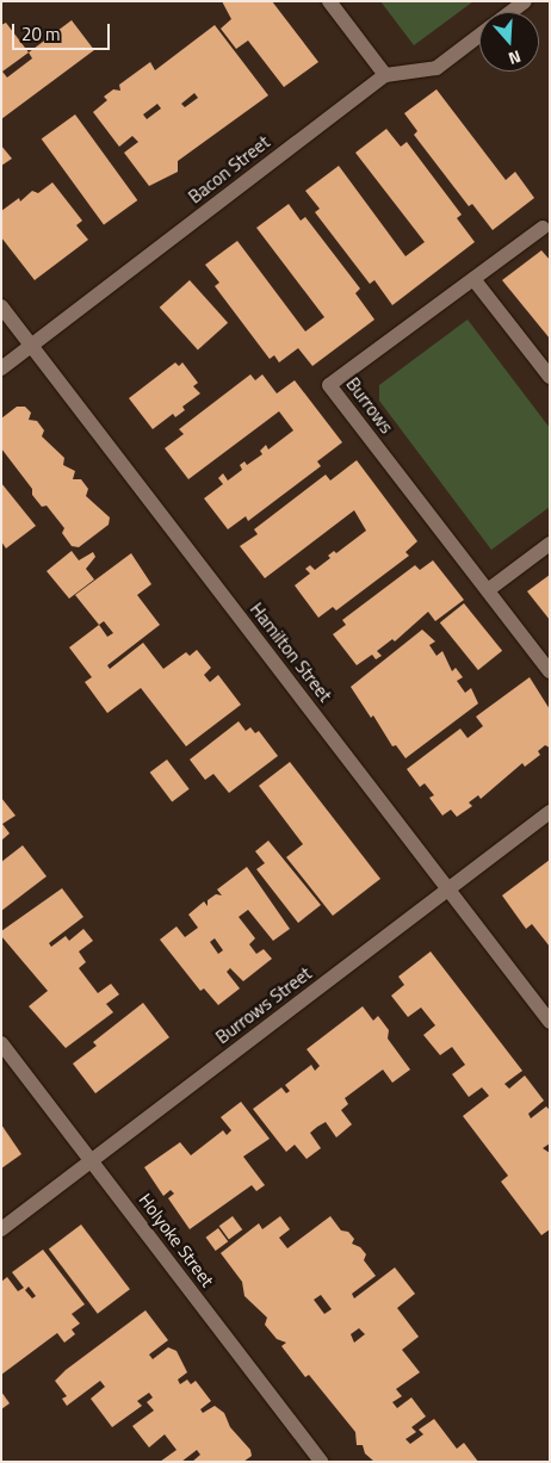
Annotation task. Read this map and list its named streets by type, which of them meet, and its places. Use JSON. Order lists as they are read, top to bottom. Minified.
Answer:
{"streets":{"street":["Bacon Street","Burrows","Hamilton Street","Burrows Street","Holyoke Street"]},"crossings":[["Bacon Street","Hamilton Street"],["Hamilton Street","Burrows Street"],["Burrows Street","Holyoke Street"]],"scale_bar":"20 m","north":"bottom"}
